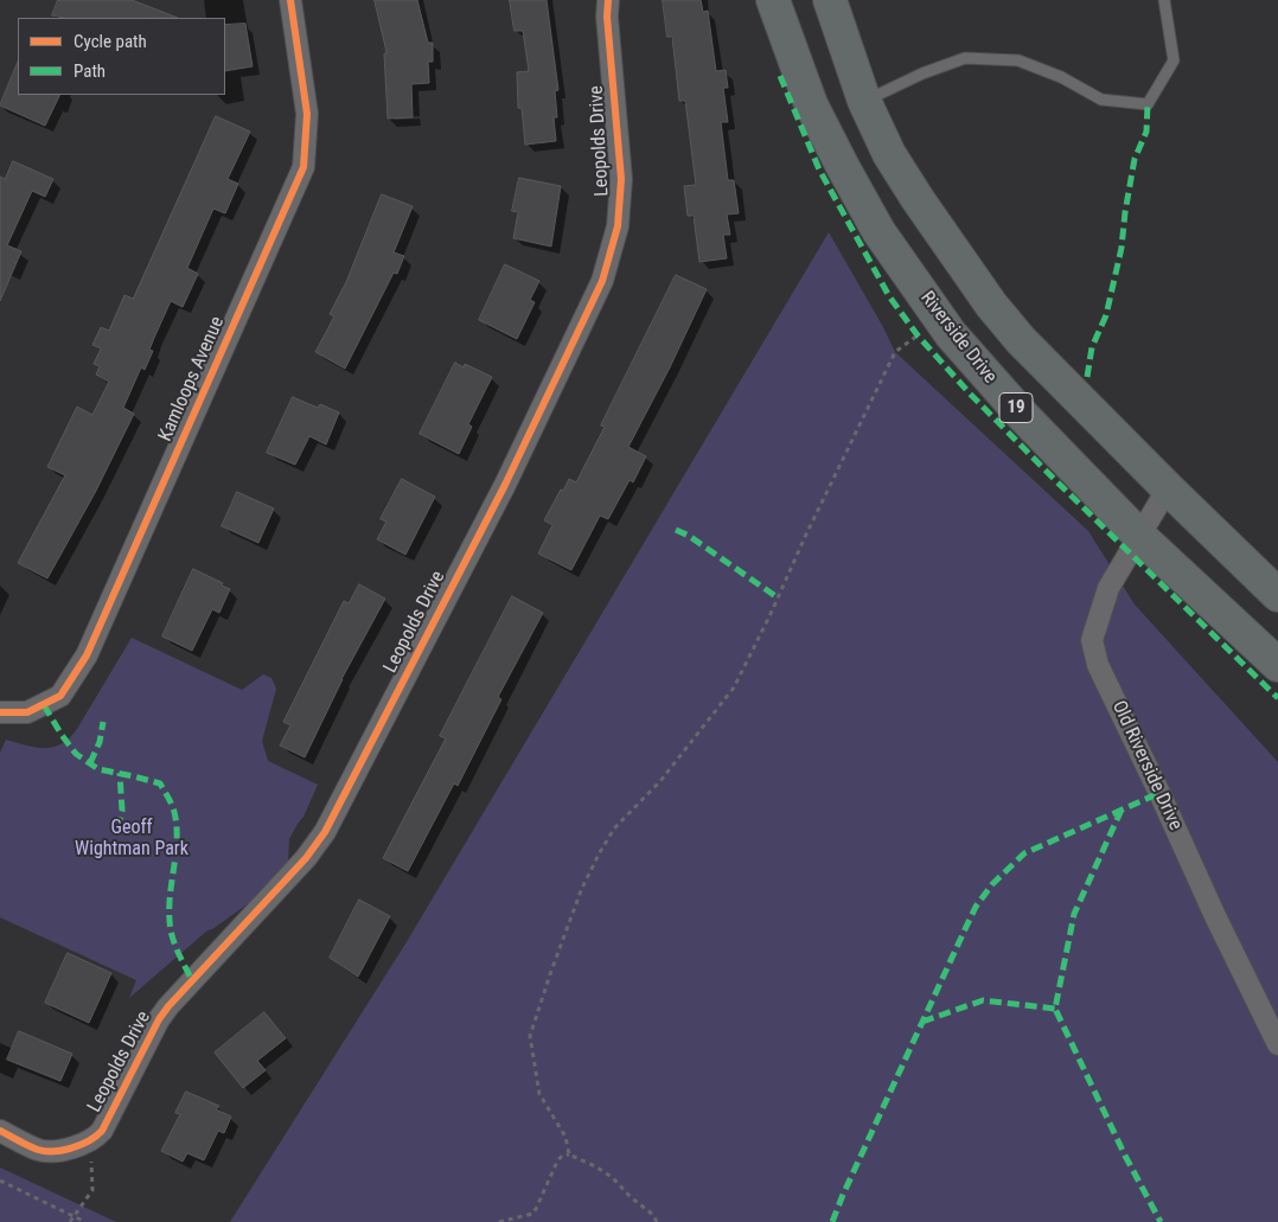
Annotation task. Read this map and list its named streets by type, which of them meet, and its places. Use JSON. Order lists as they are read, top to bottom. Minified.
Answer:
{"streets":{"main road":["Riverside Drive","19"],"street":["Leopolds Drive","Kamloops Avenue","Old Riverside Drive"]},"crossings":[["Riverside Drive","Old Riverside Drive"]],"parks":["Geoff Wightman Park"],"legend":["Cycle path","Path"]}
